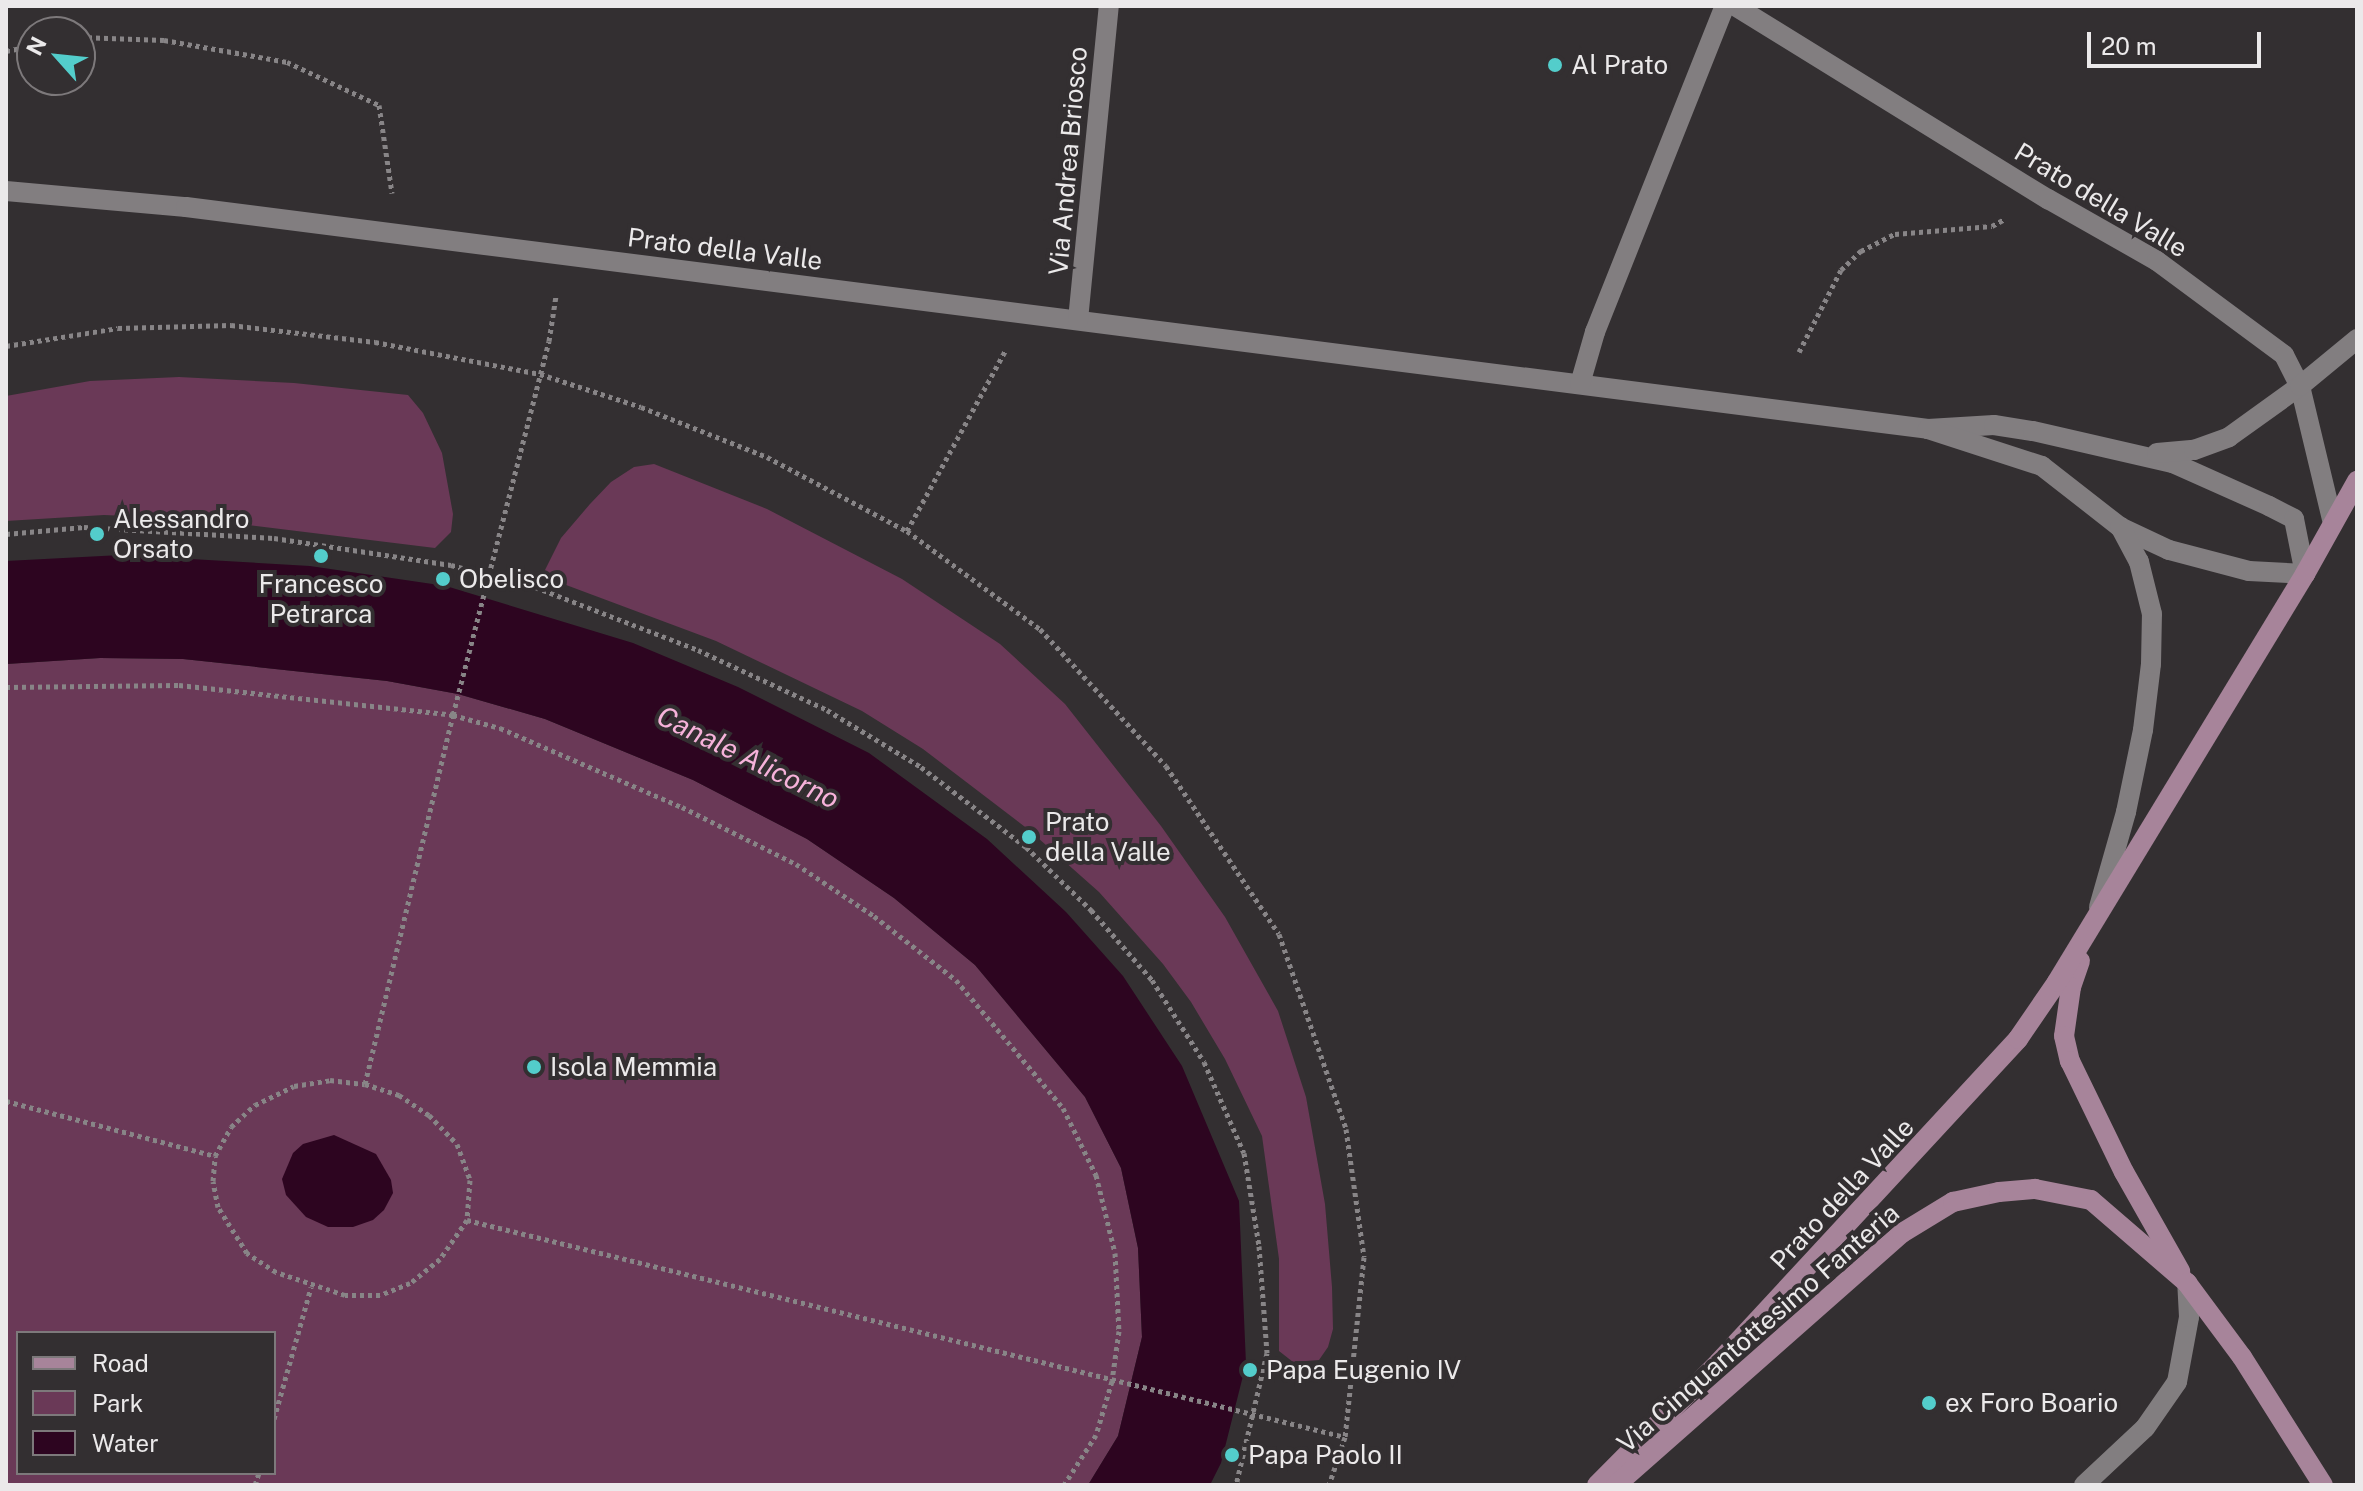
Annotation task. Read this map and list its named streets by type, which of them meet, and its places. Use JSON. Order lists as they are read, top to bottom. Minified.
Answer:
{"streets":{"street":["Via Andrea Briosco","Prato della Valle","Via Cinquantottesimo Fanteria"]},"crossings":[["Via Andrea Briosco","Prato della Valle"],["Prato della Valle","Via Cinquantottesimo Fanteria"]],"water":["Canale Alicorno"],"places":["Al Prato","Alessandro Orsato","Francesco Petrarca","Obelisco","Prato della Valle","Isola Memmia","Papa Eugenio IV","ex Foro Boario","Papa Paolo II"],"legend":["Road","Park","Water"],"scale_bar":"20 m","north":"top left"}
